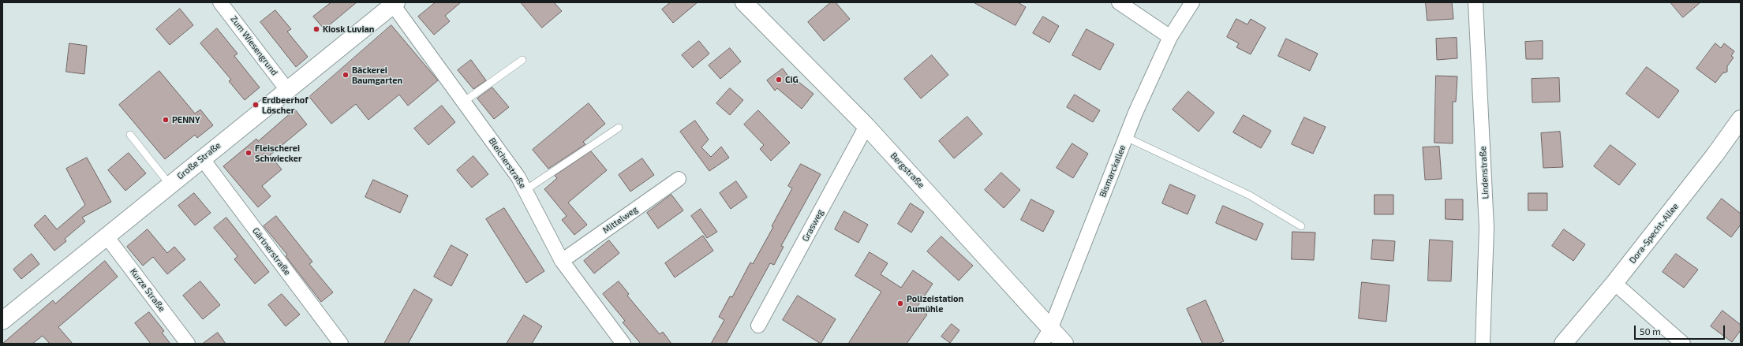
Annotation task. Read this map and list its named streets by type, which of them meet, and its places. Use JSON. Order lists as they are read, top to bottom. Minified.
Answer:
{"streets":{"street":["Zum Wiesengrund","Große Straße","Bleicherstraße","Bergstraße","Bismarckallee","Lindenstraße","Mittelweg","Grasweg","Dora-Specht-Allee","Gärtnerstraße","Kurze Straße"]},"crossings":[["Zum Wiesengrund","Große Straße"],["Große Straße","Bleicherstraße"],["Große Straße","Gärtnerstraße"],["Große Straße","Kurze Straße"],["Bleicherstraße","Mittelweg"],["Bergstraße","Bismarckallee"],["Bergstraße","Grasweg"]],"places":["Kiosk Luvian","Bäckerei Baumgarten","CiG","Erdbeerhof Löscher","PENNY","Fleischerei Schwiecker","Polizeistation Aumühle"],"scale_bar":"50 m"}
